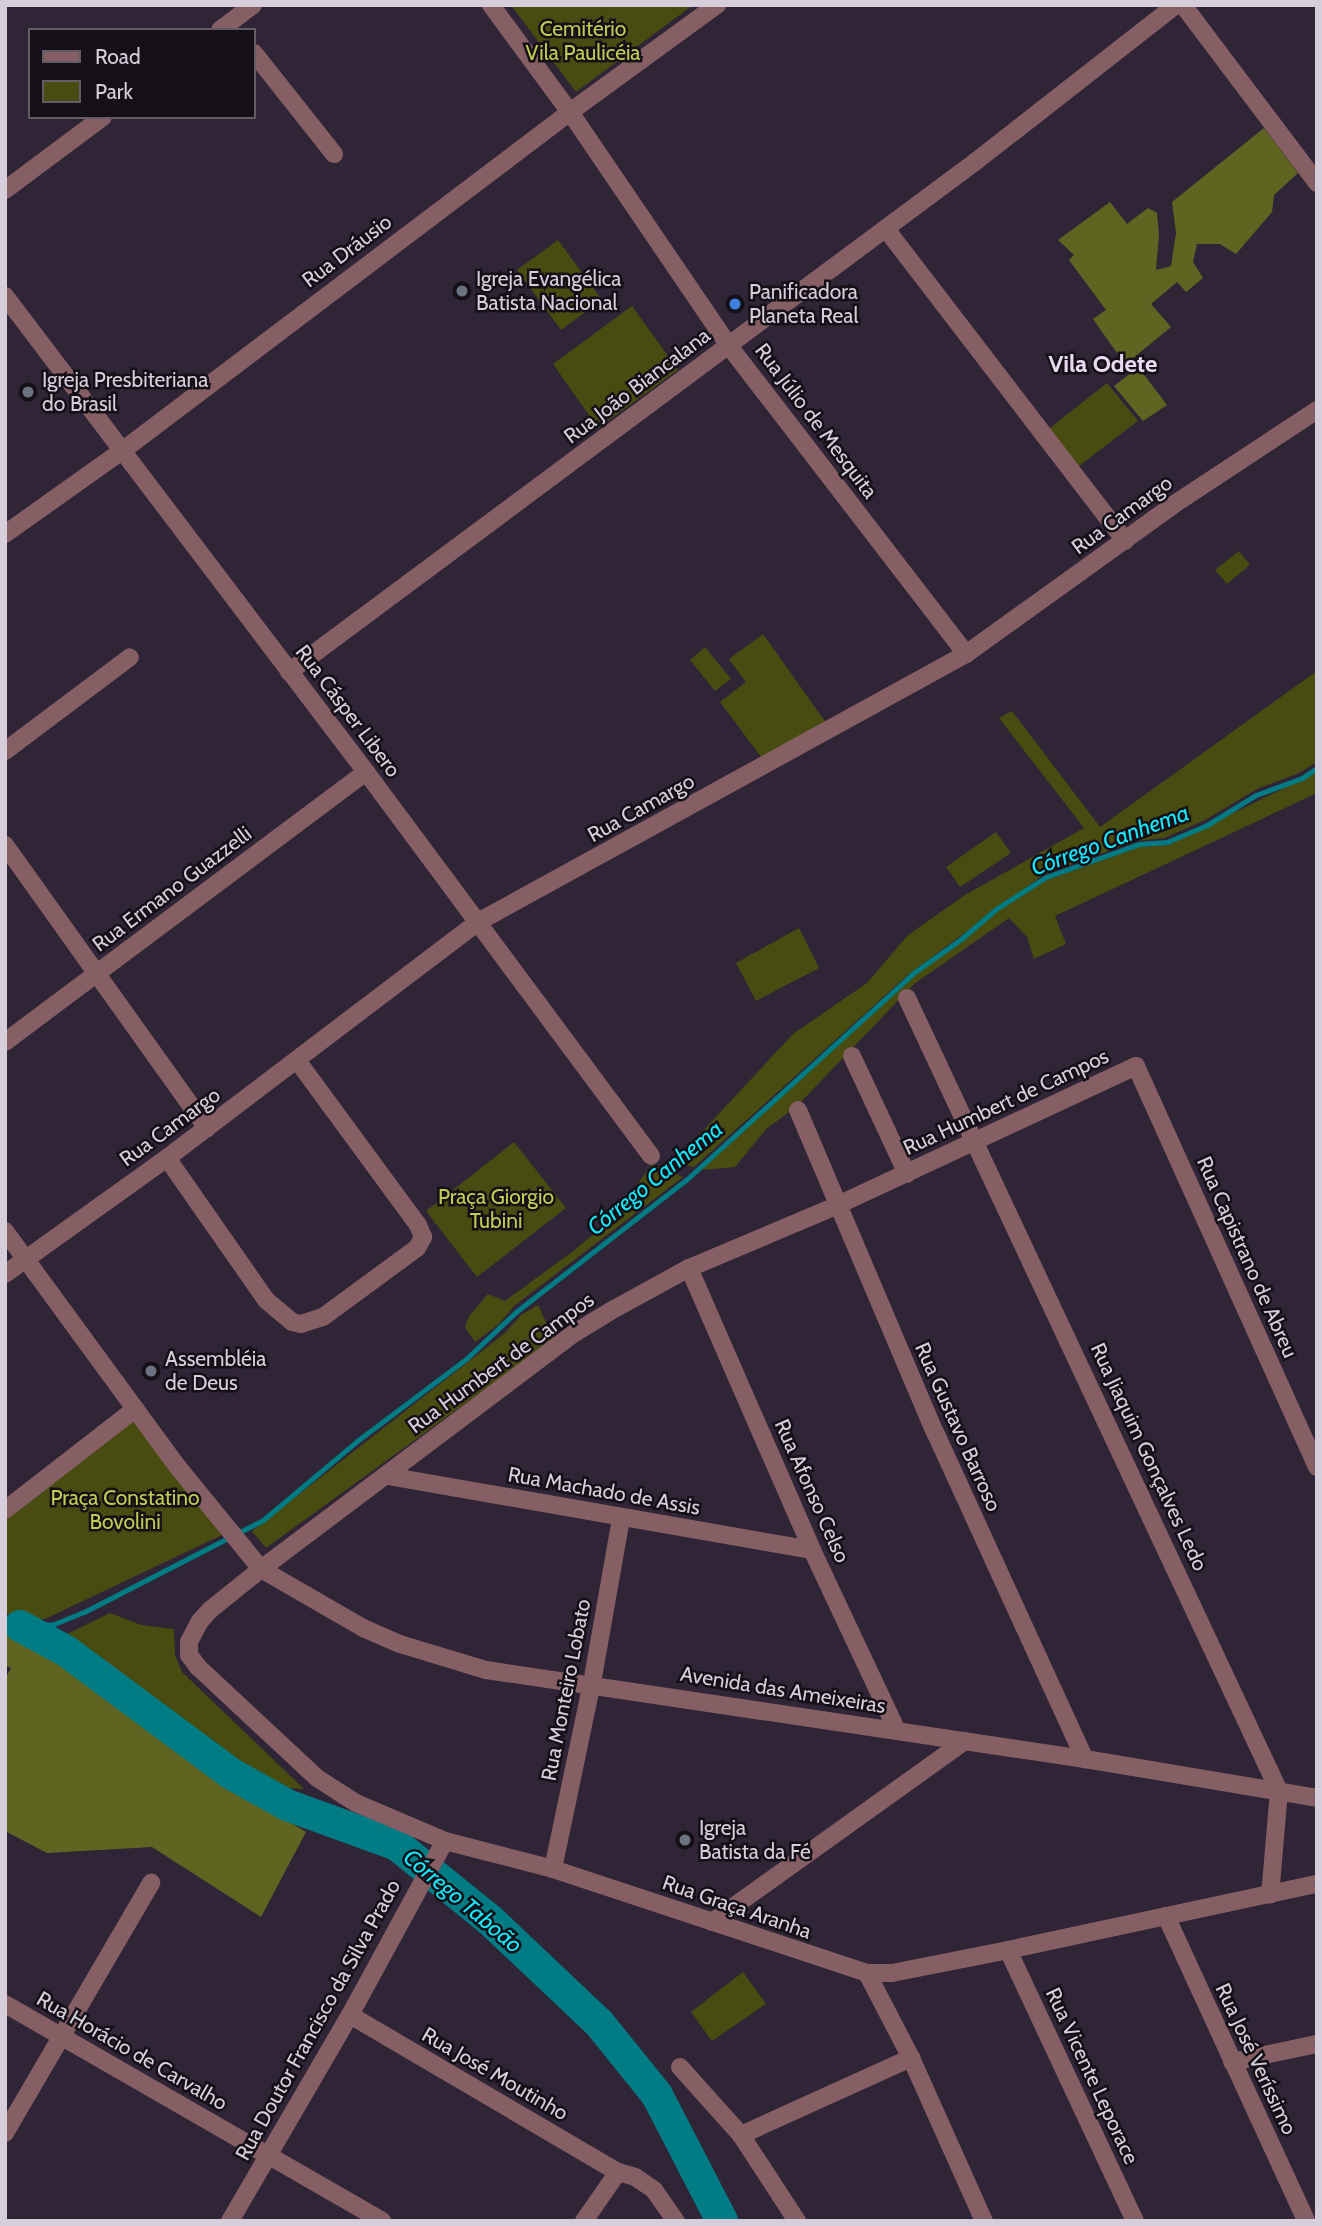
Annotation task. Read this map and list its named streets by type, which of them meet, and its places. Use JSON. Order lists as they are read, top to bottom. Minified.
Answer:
{"streets":{"street":["Rua Dráusio","Rua João Biancalana","Rua Júlio de Mesquita","Rua Camargo","Rua Cásper Libero","Rua Ermano Guazzelli","Rua Humbert de Campos","Rua Capistrano de Abreu","Rua Gustavo Barroso","Rua Jiaquim Gonçalves Ledo","Rua Machado de Assis","Rua Afonso Celso","Rua Monteiro Lobato","Avenida das Ameixeiras","Rua Graça Aranha","Rua Doutor Francisco da Silva Prado","Rua Horácio de Carvalho","Rua José Veríssimo","Rua José Moutinho","Rua Vicente Leporace"]},"crossings":[["Rua Dráusio","Rua Júlio de Mesquita"],["Rua Dráusio","Rua Cásper Libero"],["Rua João Biancalana","Rua Júlio de Mesquita"],["Rua João Biancalana","Rua Cásper Libero"],["Rua Júlio de Mesquita","Rua Camargo"],["Rua Camargo","Rua Cásper Libero"],["Rua Cásper Libero","Rua Ermano Guazzelli"],["Rua Humbert de Campos","Rua Capistrano de Abreu"],["Rua Humbert de Campos","Rua Gustavo Barroso"],["Rua Humbert de Campos","Rua Jiaquim Gonçalves Ledo"],["Rua Humbert de Campos","Rua Machado de Assis"],["Rua Humbert de Campos","Rua Afonso Celso"],["Rua Humbert de Campos","Avenida das Ameixeiras"],["Rua Humbert de Campos","Rua Graça Aranha"],["Rua Gustavo Barroso","Avenida das Ameixeiras"],["Rua Jiaquim Gonçalves Ledo","Avenida das Ameixeiras"],["Rua Machado de Assis","Rua Afonso Celso"],["Rua Machado de Assis","Rua Monteiro Lobato"],["Rua Afonso Celso","Avenida das Ameixeiras"],["Rua Monteiro Lobato","Avenida das Ameixeiras"],["Rua Monteiro Lobato","Rua Graça Aranha"],["Rua Graça Aranha","Rua Doutor Francisco da Silva Prado"],["Rua Graça Aranha","Rua José Veríssimo"],["Rua Graça Aranha","Rua Vicente Leporace"],["Rua Doutor Francisco da Silva Prado","Rua Horácio de Carvalho"],["Rua Doutor Francisco da Silva Prado","Rua José Moutinho"]],"districts":["Vila Odete"],"water":["Córrego Canhema","Córrego Taboão"],"parks":["Cemitério Vila Paulicéia","Praça Giorgio Tubini","Praça Constatino Bovolini"],"places":["Igreja Evangélica Batista Nacional","Panificadora Planeta Real","Igreja Presbiteriana do Brasil","Assembléia de Deus","Igreja Batista da Fé"],"legend":["Road","Park"]}
